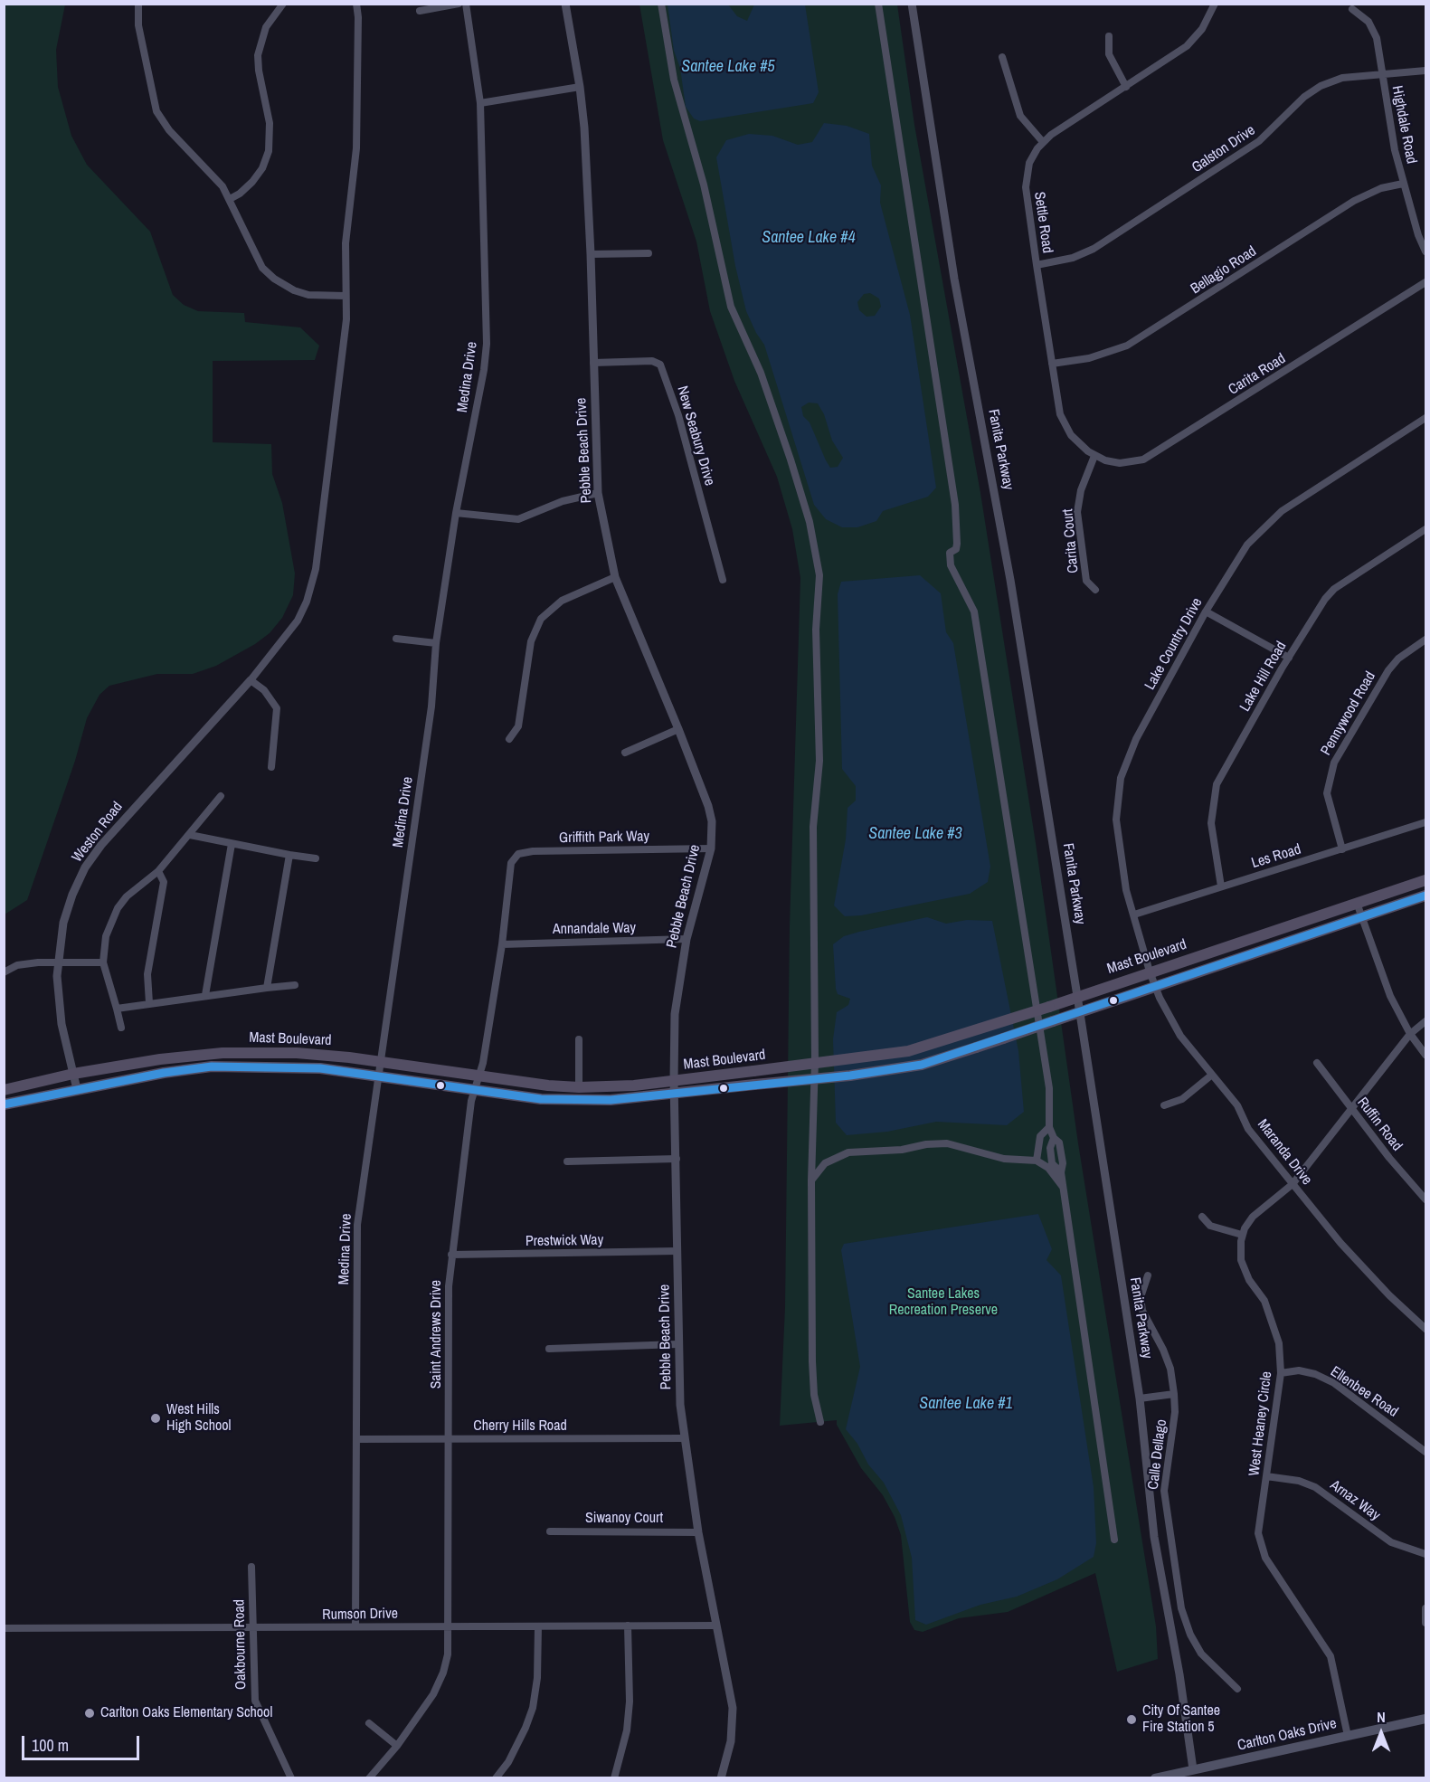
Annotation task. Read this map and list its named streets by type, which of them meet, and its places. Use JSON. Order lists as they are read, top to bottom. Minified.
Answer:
{"streets":{"main road":["Mast Boulevard","Carlton Oaks Drive"],"street":["Highdale Road","Galston Drive","Settle Road","Bellagio Road","Carita Road","Medina Drive","New Seabury Drive","Fanita Parkway","Pebble Beach Drive","Carita Court","Lake Country Drive","Lake Hill Road","Pennywood Road","Weston Road","Griffith Park Way","Les Road","Annandale Way","Ruffin Road","Maranda Drive","Prestwick Way","Saint Andrews Drive","Ellenbee Road","West Heaney Circle","Cherry Hills Road","Calle Dellago","Arnaz Way","Siwanoy Court","Rumson Drive","Oakbourne Road"]},"crossings":[["Highdale Road","Galston Drive"],["Highdale Road","Bellagio Road"],["Galston Drive","Settle Road"],["Settle Road","Bellagio Road"],["Settle Road","Carita Road"],["Settle Road","Carita Court"],["Carita Road","Carita Court"],["Medina Drive","Mast Boulevard"],["Medina Drive","Cherry Hills Road"],["Medina Drive","Rumson Drive"],["New Seabury Drive","Pebble Beach Drive"],["Fanita Parkway","Mast Boulevard"],["Fanita Parkway","Carlton Oaks Drive"],["Pebble Beach Drive","Griffith Park Way"],["Pebble Beach Drive","Annandale Way"],["Pebble Beach Drive","Mast Boulevard"],["Pebble Beach Drive","Prestwick Way"],["Pebble Beach Drive","Cherry Hills Road"],["Pebble Beach Drive","Siwanoy Court"],["Pebble Beach Drive","Rumson Drive"],["Lake Country Drive","Les Road"],["Lake Country Drive","Mast Boulevard"],["Lake Country Drive","Maranda Drive"],["Lake Hill Road","Les Road"],["Pennywood Road","Les Road"],["Weston Road","Mast Boulevard"],["Griffith Park Way","Saint Andrews Drive"],["Annandale Way","Saint Andrews Drive"],["Mast Boulevard","Maranda Drive"],["Mast Boulevard","Saint Andrews Drive"],["Prestwick Way","Saint Andrews Drive"],["Saint Andrews Drive","Cherry Hills Road"],["Saint Andrews Drive","Rumson Drive"],["Ellenbee Road","West Heaney Circle"],["West Heaney Circle","Arnaz Way"],["West Heaney Circle","Carlton Oaks Drive"],["Rumson Drive","Oakbourne Road"]],"water":["Santee Lake #5","Santee Lake #4","Santee Lake #3","Santee Lake #1"],"parks":["Santee Lakes Recreation Preserve"],"places":["West Hills High School","Carlton Oaks Elementary School","City Of Santee Fire Station 5"],"scale_bar":"100 m","north":"top"}
